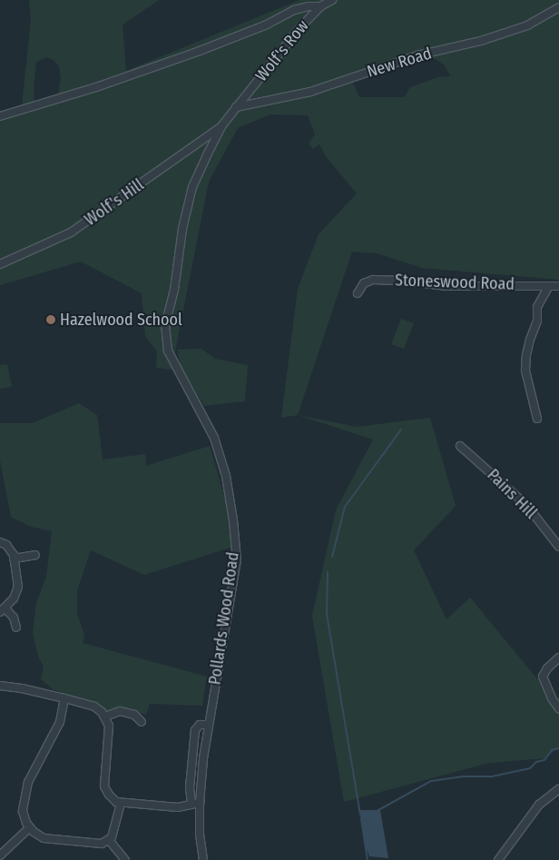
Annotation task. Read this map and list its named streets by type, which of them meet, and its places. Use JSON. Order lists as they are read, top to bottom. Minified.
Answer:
{"streets":{"street":["Wolf's Row","New Road","Wolf's Hill","Stoneswood Road","Pains Hill","Pollards Wood Road"]},"crossings":[["Wolf's Row","New Road"],["Wolf's Row","Wolf's Hill"],["Wolf's Row","Pollards Wood Road"],["Wolf's Hill","Pollards Wood Road"]],"places":["Hazelwood School"]}
